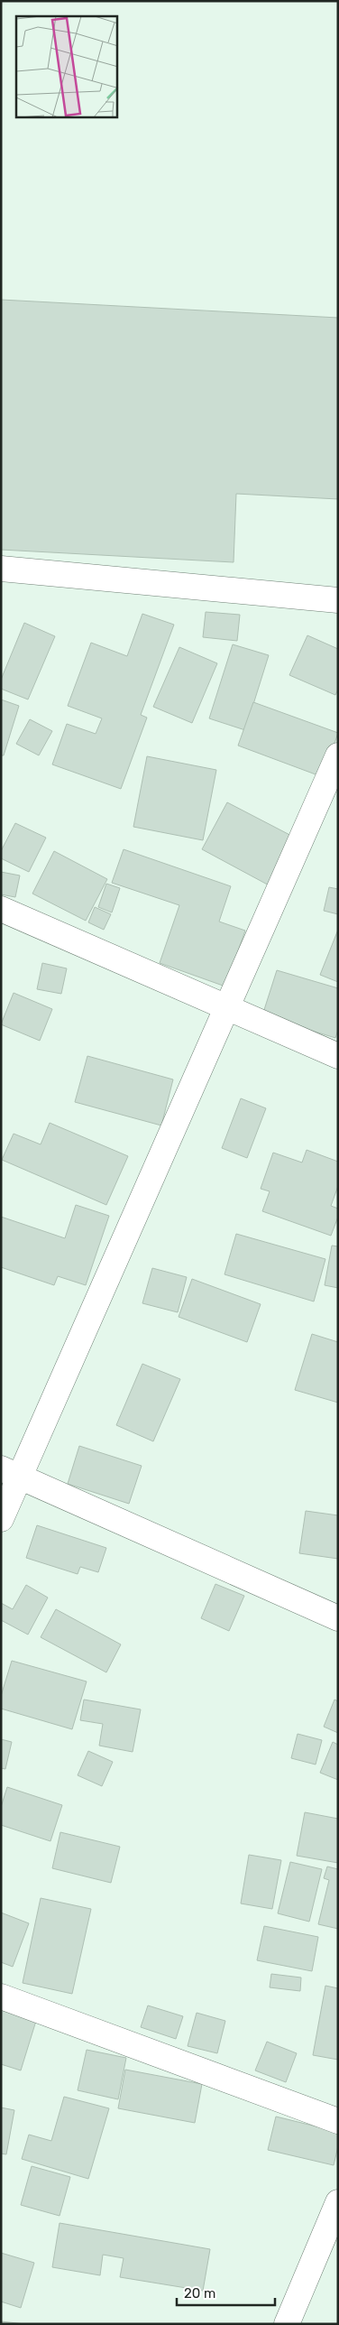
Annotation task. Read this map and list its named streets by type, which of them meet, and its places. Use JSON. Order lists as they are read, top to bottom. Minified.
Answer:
{"scale_bar":"20 m"}
